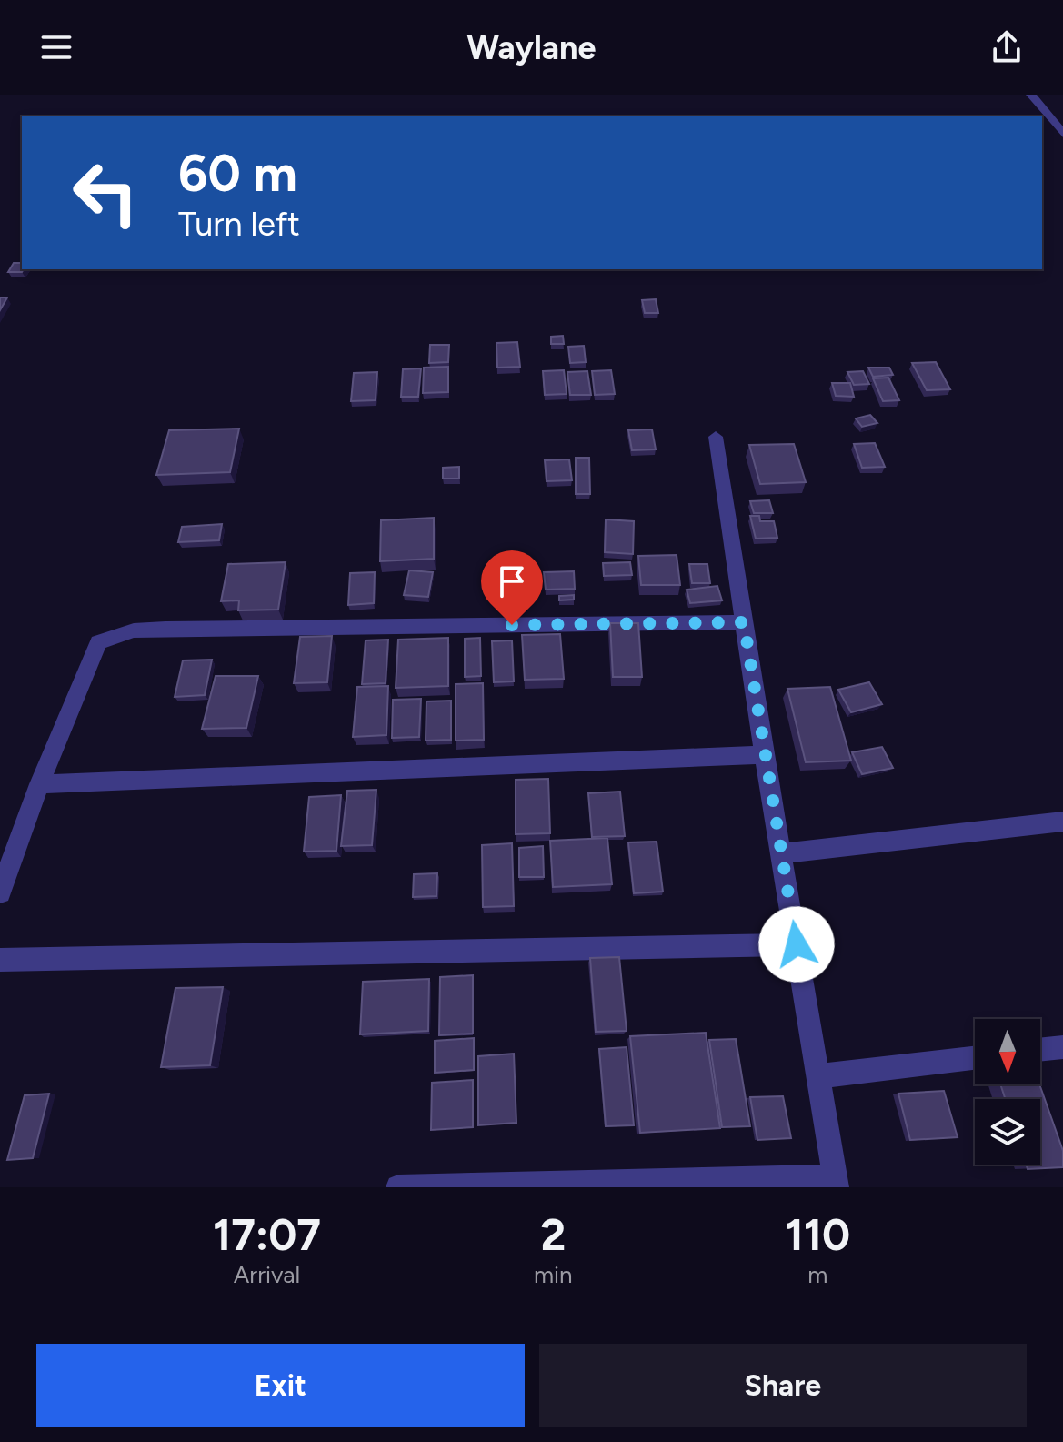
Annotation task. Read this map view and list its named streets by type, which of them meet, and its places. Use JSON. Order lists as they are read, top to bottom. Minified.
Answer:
{"north":"bottom","page":{"header":"Waylane","turn":["60 m","Turn left"],"eta":["17:07","Arrival","2","min","110","m"],"buttons":["Exit","Share"]}}
